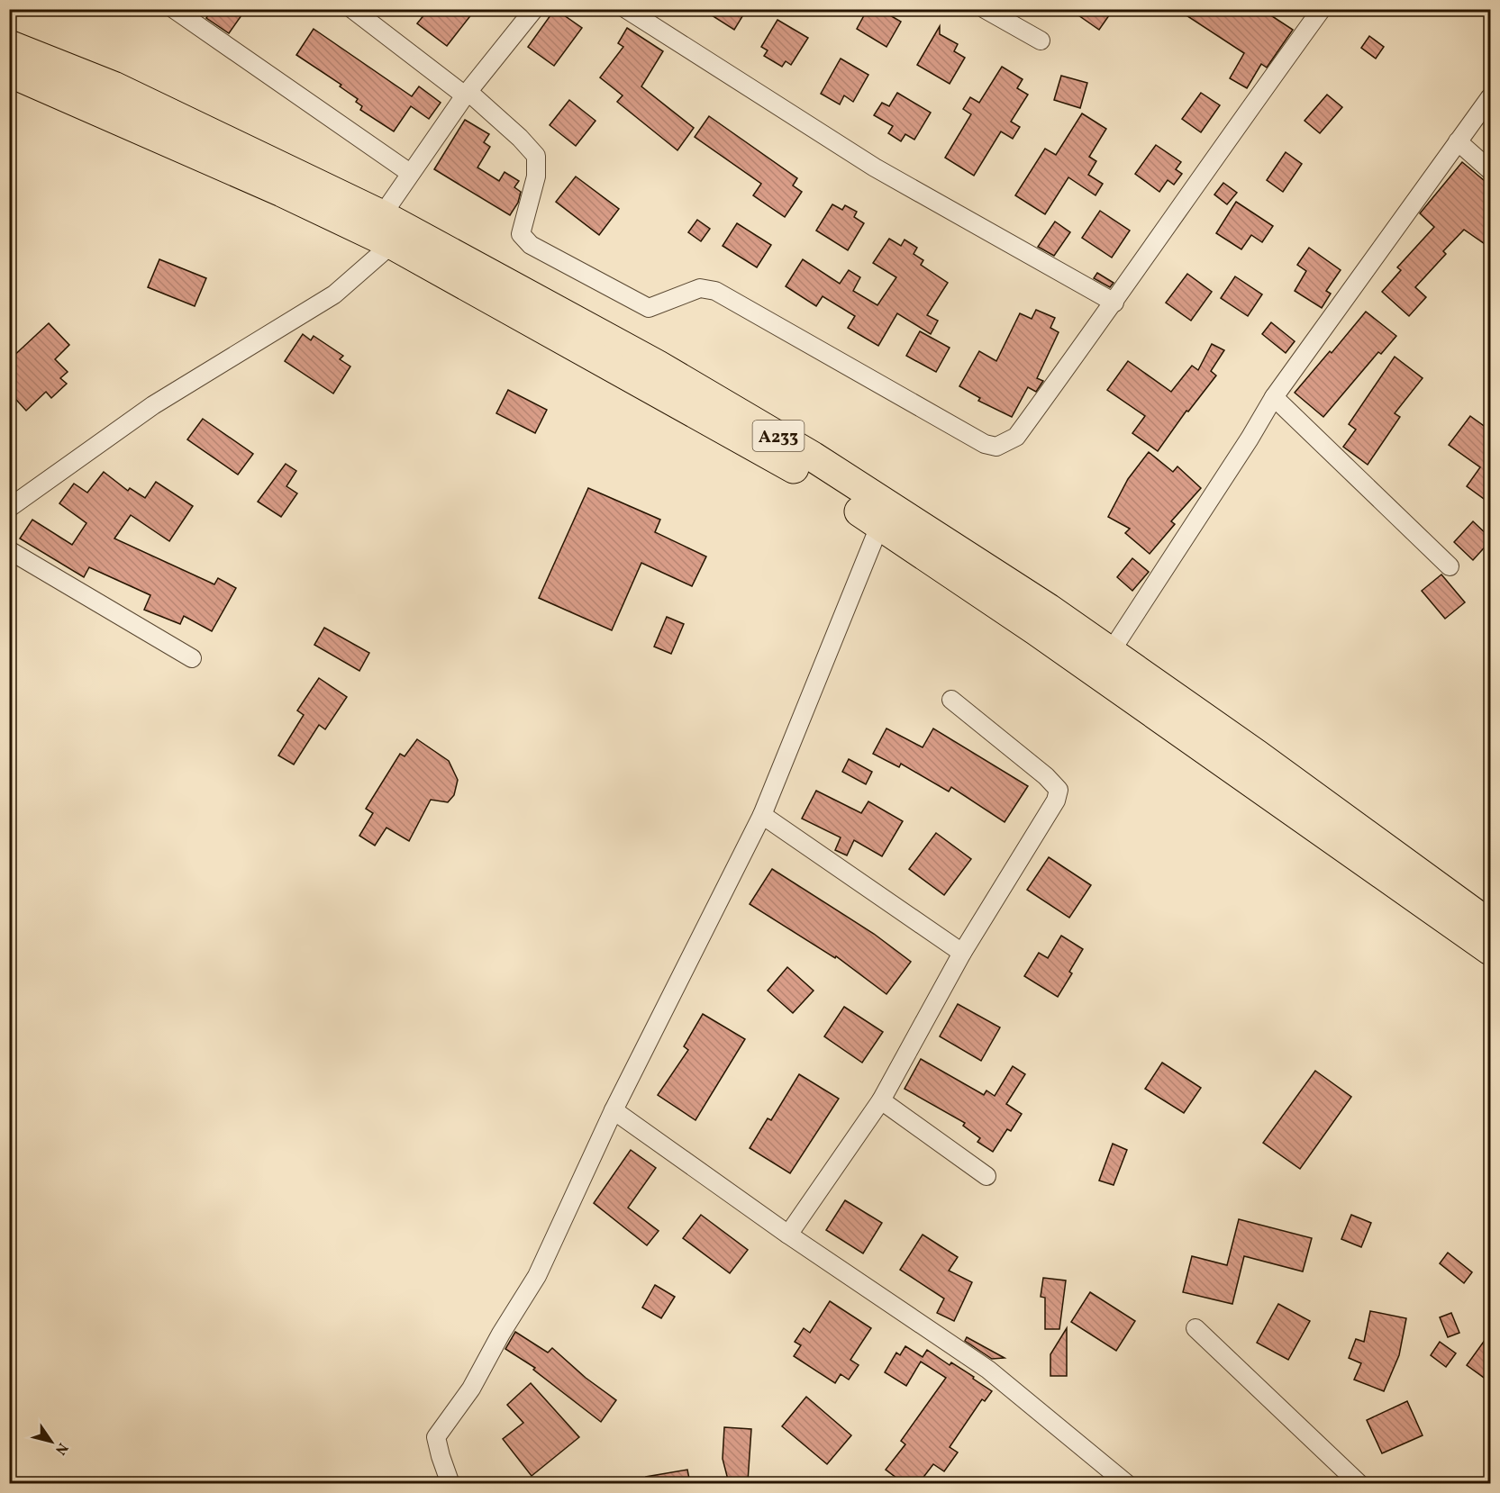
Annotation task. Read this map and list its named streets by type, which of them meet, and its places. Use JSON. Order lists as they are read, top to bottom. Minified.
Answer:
{"streets":{"highway":["A233"]},"north":"bottom right"}
